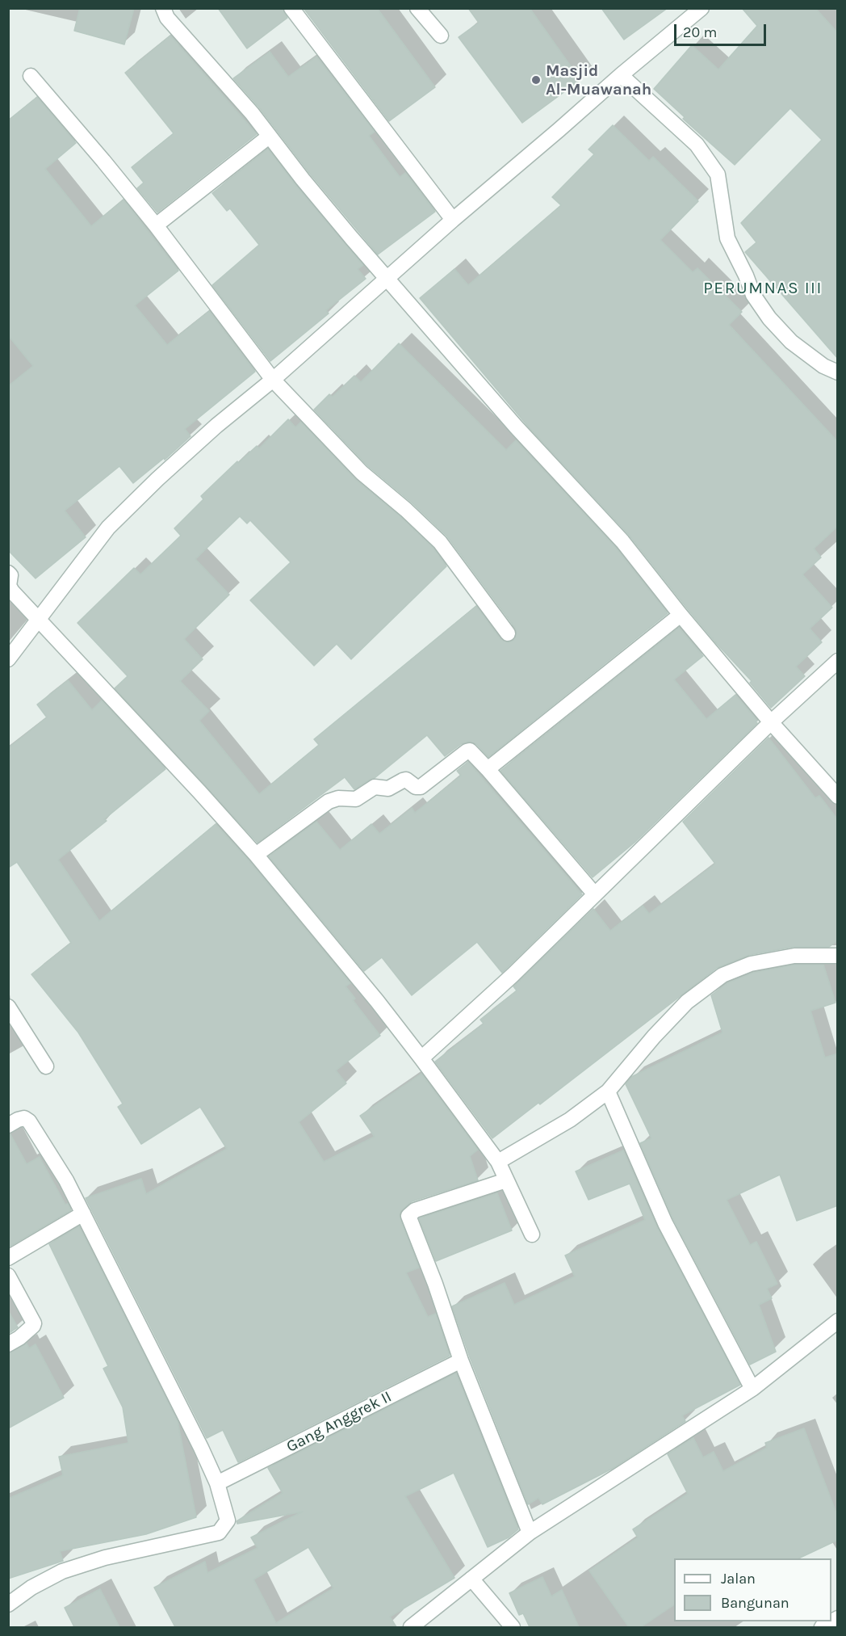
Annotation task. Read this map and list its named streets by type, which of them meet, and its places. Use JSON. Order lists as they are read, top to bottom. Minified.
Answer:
{"streets":{"street":["Gang Anggrek II"]},"districts":["PERUMNAS III"],"places":["Masjid Al-Muawanah"],"legend":["Jalan","Bangunan"],"scale_bar":"20 m"}
